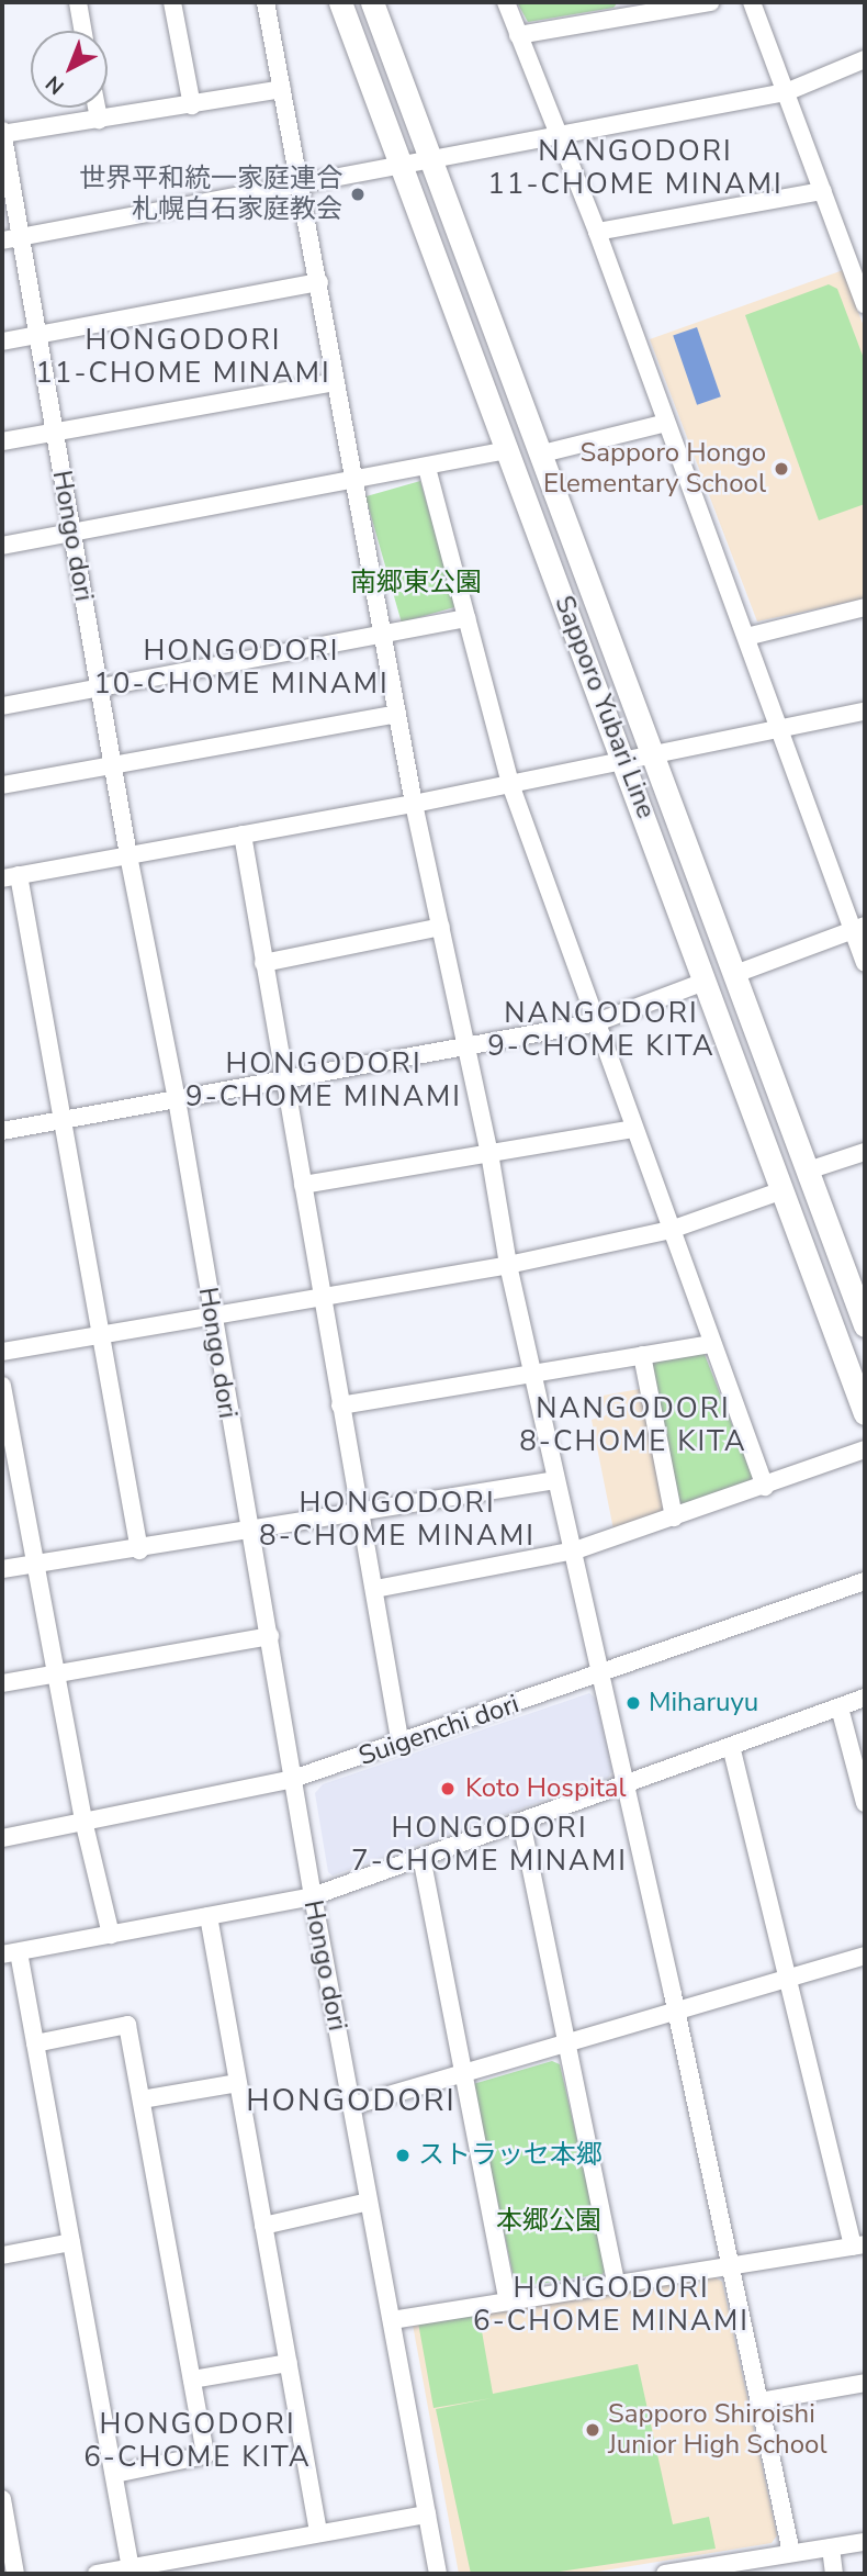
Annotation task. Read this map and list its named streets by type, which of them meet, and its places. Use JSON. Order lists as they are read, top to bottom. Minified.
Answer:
{"streets":{"main road":["Sapporo Yubari Line"],"street":["Hongo dori","Suigenchi dori"]},"crossings":[["Hongo dori","Suigenchi dori"]],"districts":["NANGODORI 11-CHOME MINAMI","HONGODORI 11-CHOME MINAMI","HONGODORI 10-CHOME MINAMI","NANGODORI 9-CHOME KITA","HONGODORI 9-CHOME MINAMI","NANGODORI 8-CHOME KITA","HONGODORI 8-CHOME MINAMI","HONGODORI 7-CHOME MINAMI","HONGODORI","HONGODORI 6-CHOME MINAMI","HONGODORI 6-CHOME KITA"],"parks":["南郷東公園","本郷公園"],"places":["世界平和統一家庭連合 札幌白石家庭教会","Sapporo Hongo Elementary School","Miharuyu","Koto Hospital","ストラッセ本郷","Sapporo Shiroishi Junior High School"],"north":"bottom left"}
